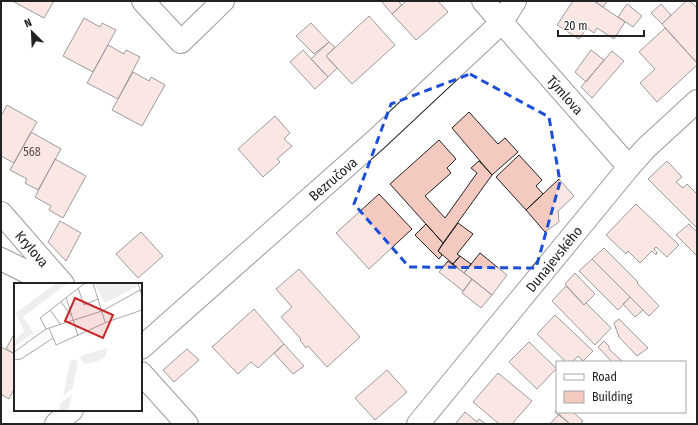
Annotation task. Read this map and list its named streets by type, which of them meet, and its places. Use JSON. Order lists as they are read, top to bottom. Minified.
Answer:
{"streets":{"street":["Týmlova","Bezručova","Krylova","Dunajevského"]},"crossings":[["Týmlova","Bezručova"],["Týmlova","Dunajevského"]],"house_numbers":["568"],"legend":["Road","Building"],"scale_bar":"20 m","north":"top left"}
